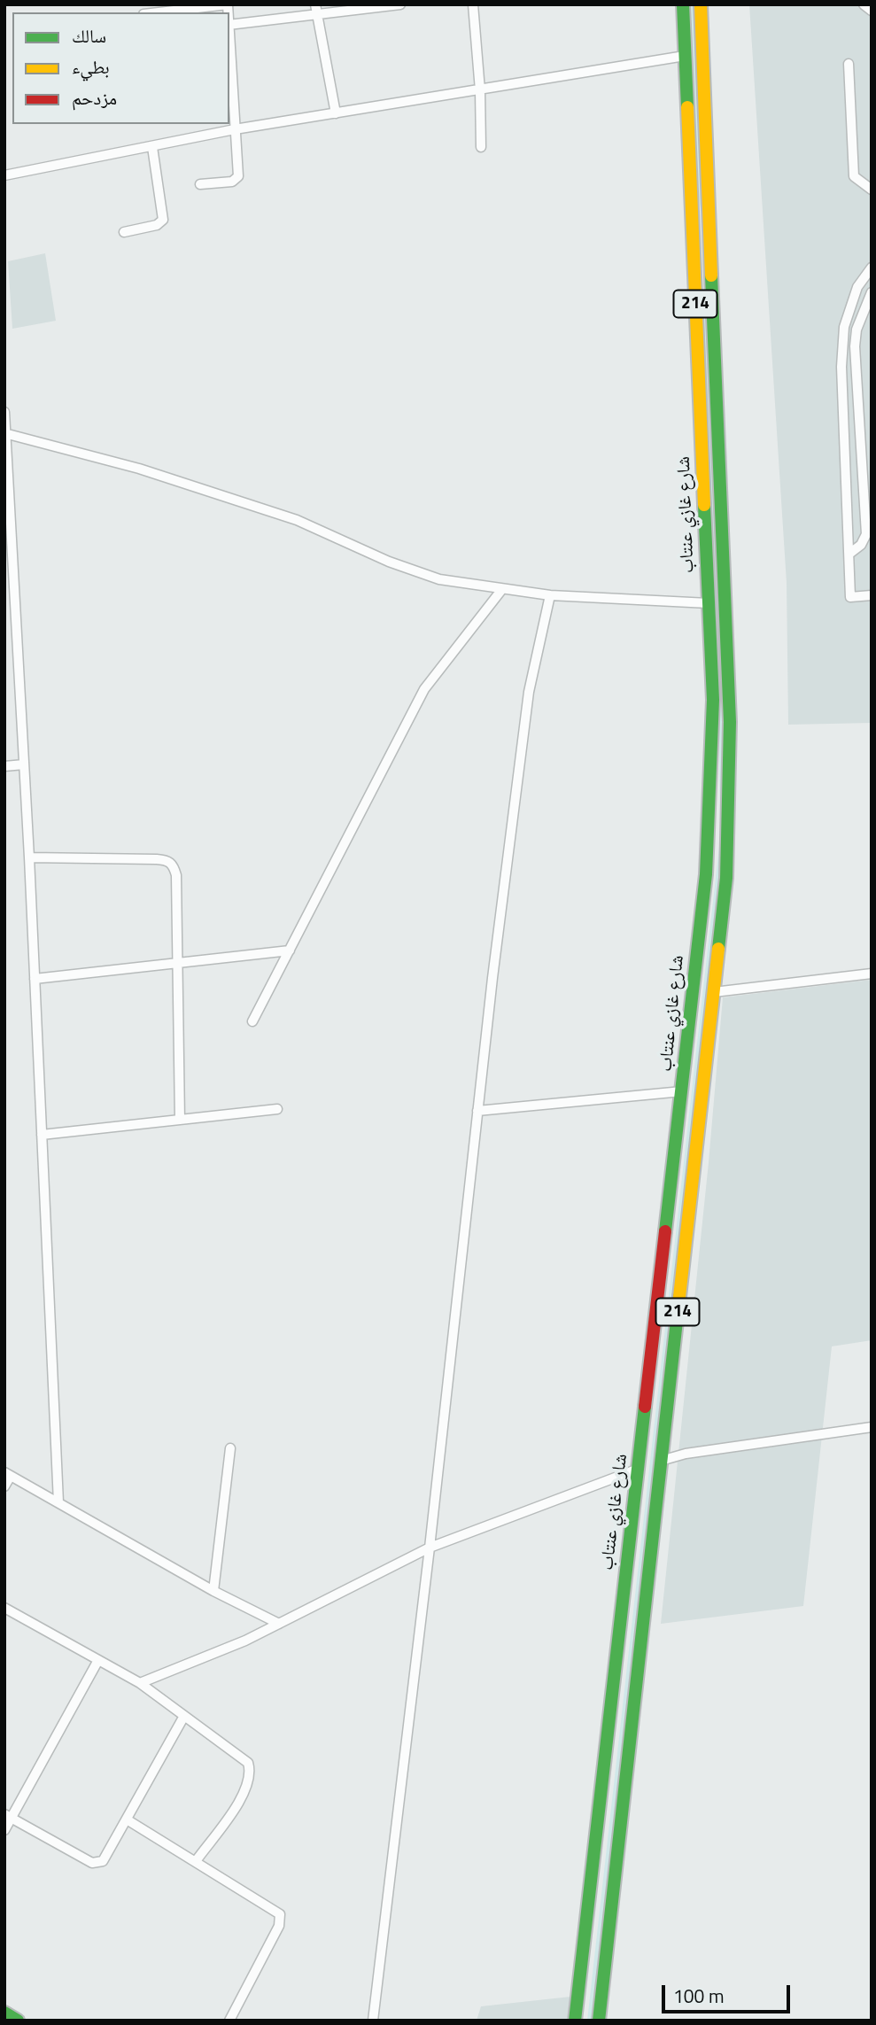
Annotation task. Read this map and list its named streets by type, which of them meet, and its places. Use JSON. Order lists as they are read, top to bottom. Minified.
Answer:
{"streets":{"main road":["214","شارع غازي عنتاب"]},"legend":["سالك","بطيء","مزدحم"],"scale_bar":"100 m"}
